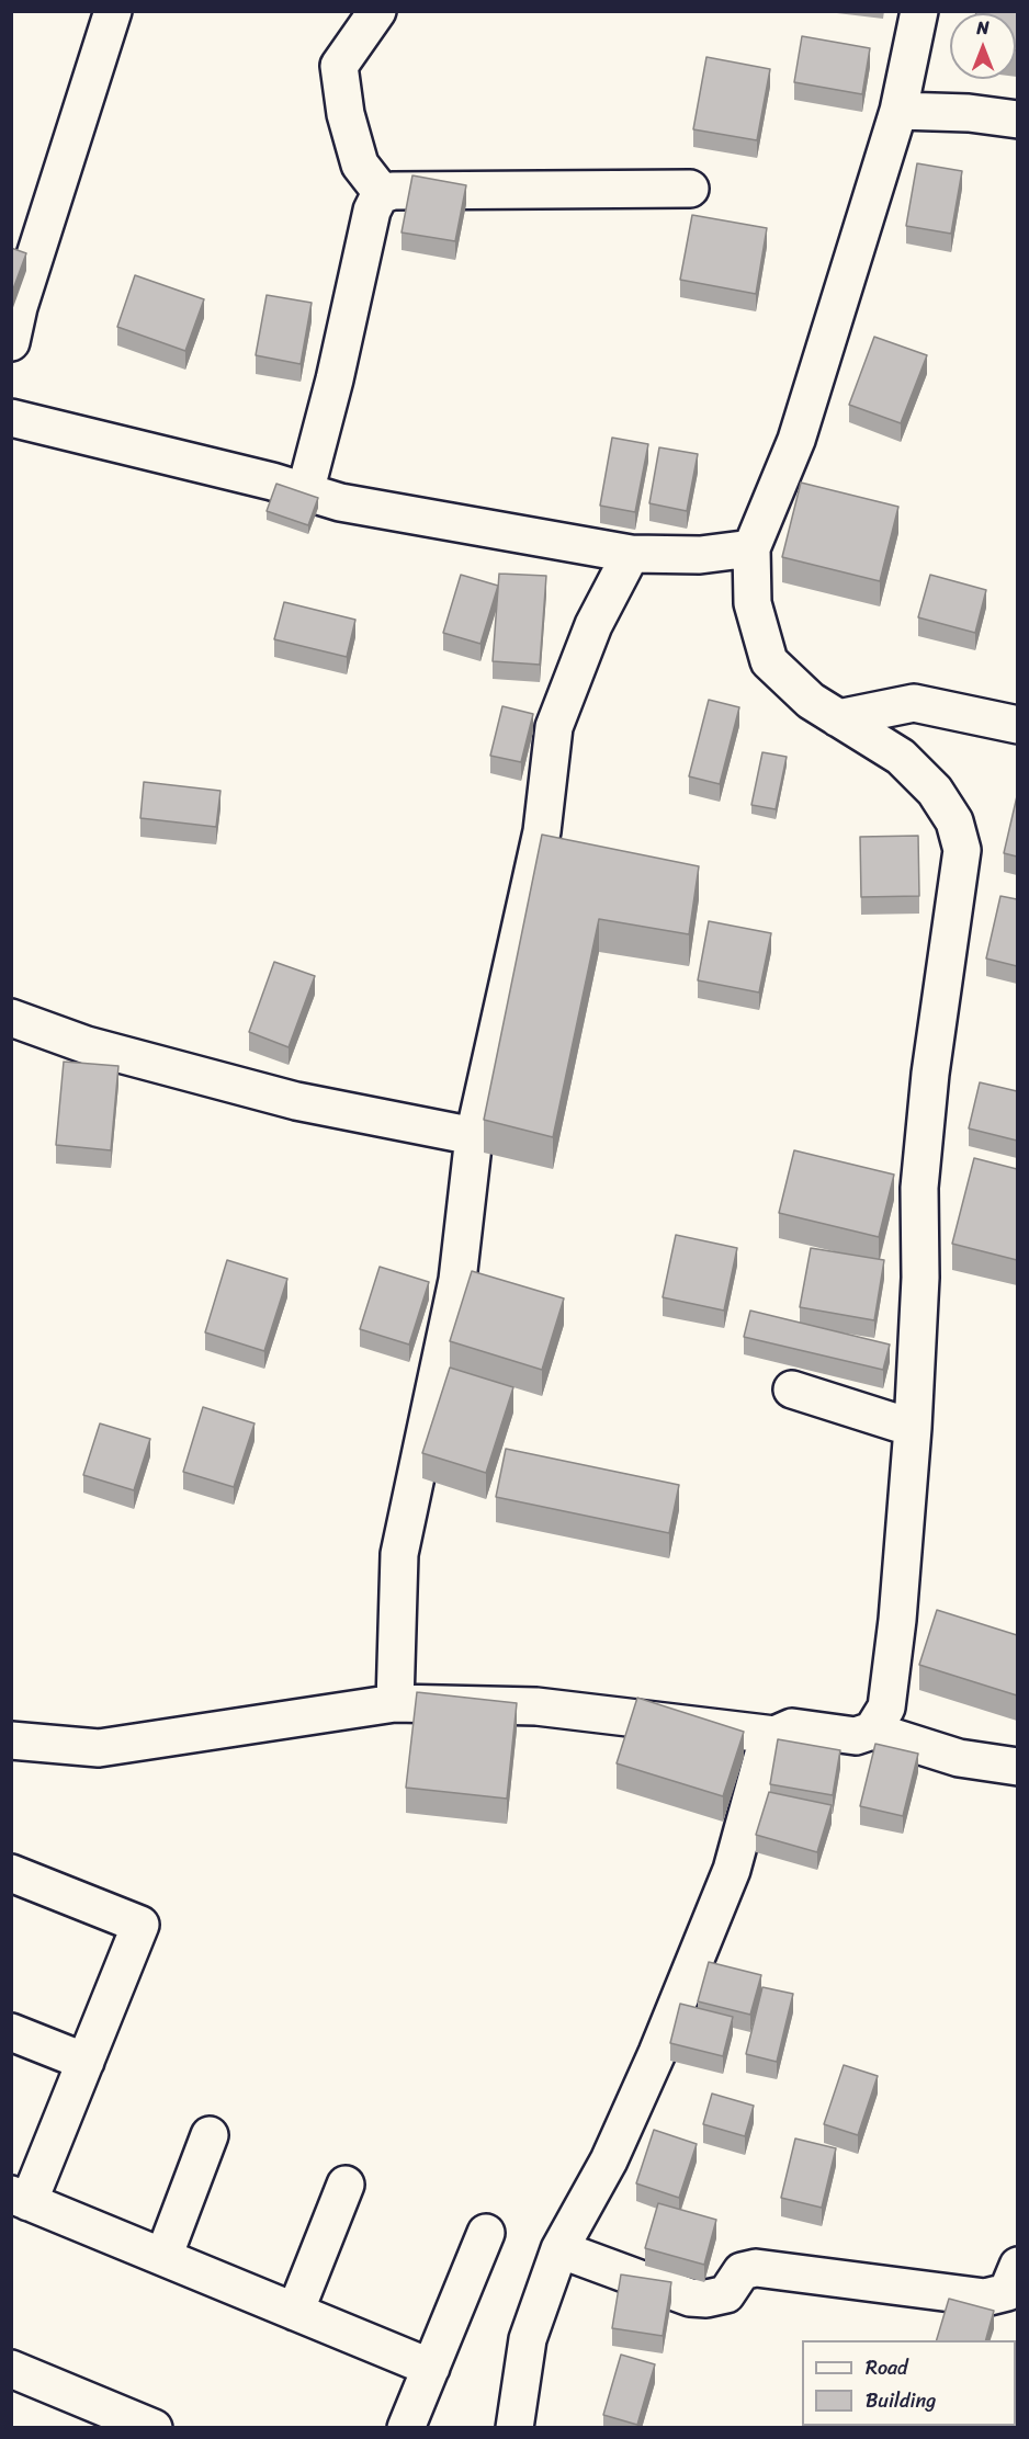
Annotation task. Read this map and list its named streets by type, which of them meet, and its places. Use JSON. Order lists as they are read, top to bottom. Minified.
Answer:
{"legend":["Road","Building"],"north":"top"}
